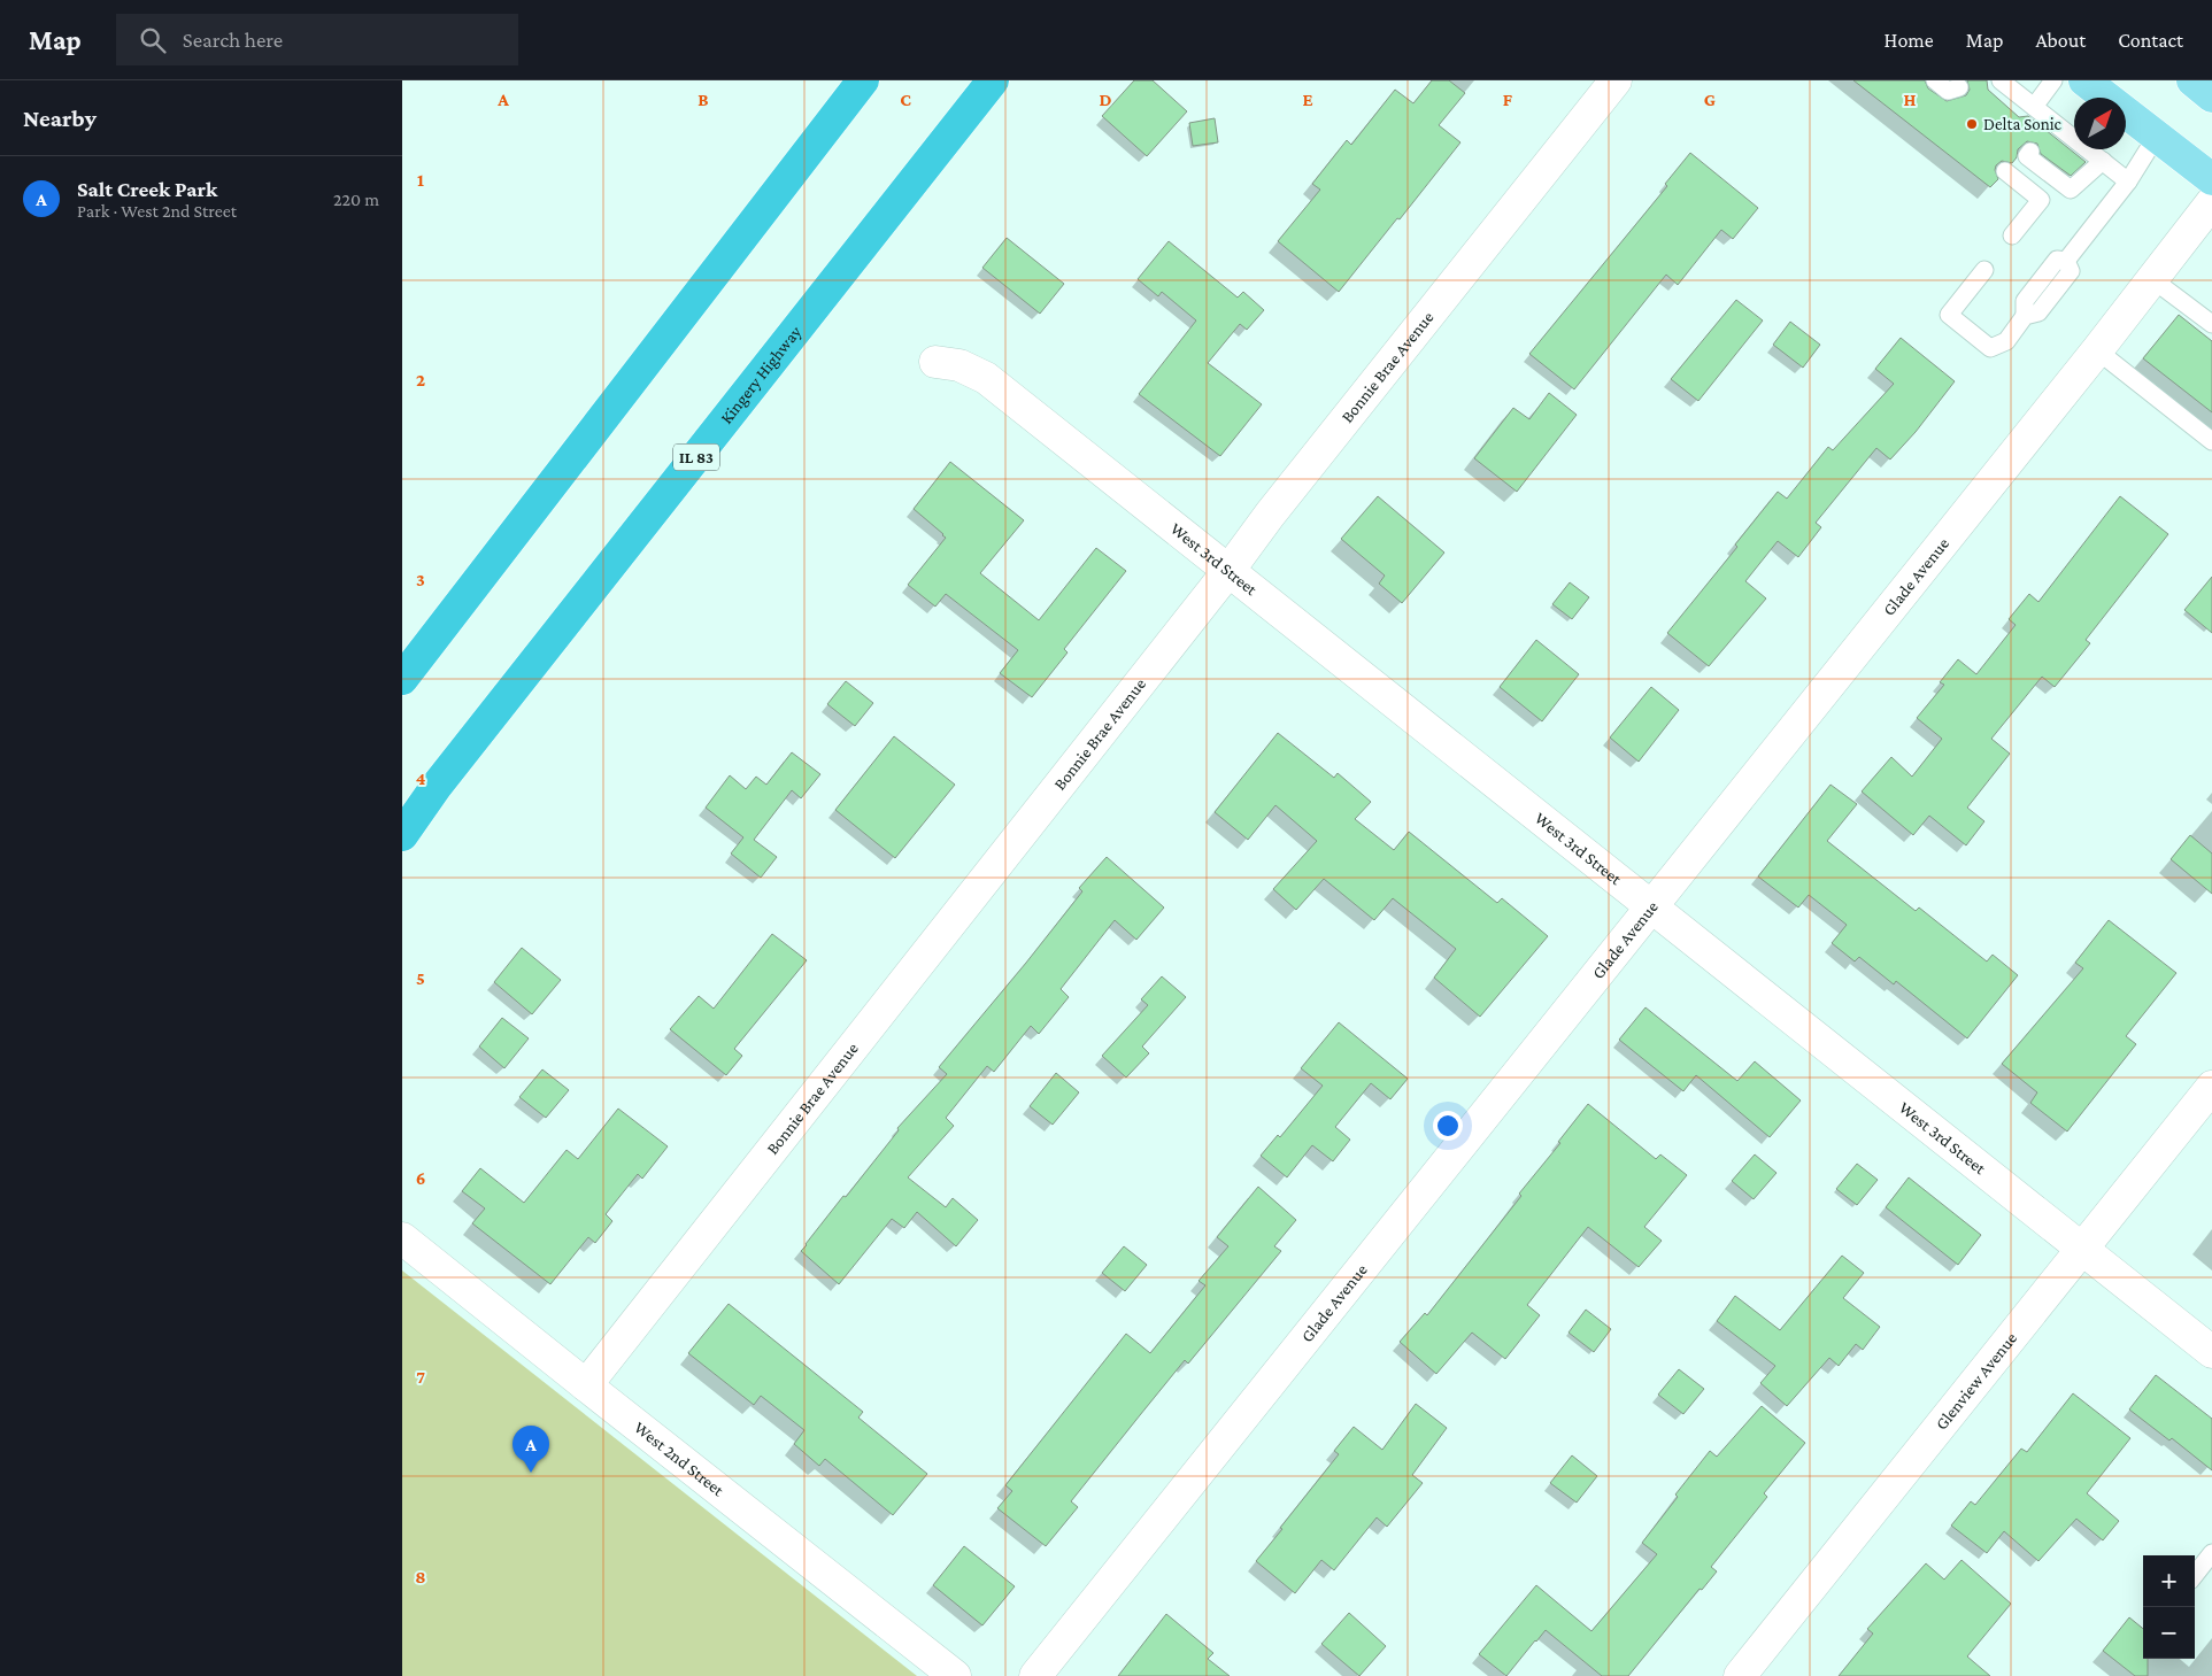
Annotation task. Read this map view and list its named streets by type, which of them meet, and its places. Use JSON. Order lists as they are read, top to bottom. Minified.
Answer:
{"streets":{"highway":["Kingery Highway","IL 83"],"street":["Bonnie Brae Avenue","West 3rd Street","Glade Avenue","Glenview Avenue","West 2nd Street"]},"crossings":[["Bonnie Brae Avenue","West 3rd Street"],["Bonnie Brae Avenue","West 2nd Street"],["West 3rd Street","Glade Avenue"],["West 3rd Street","Glenview Avenue"]],"places":["Delta Sonic"],"north":"top right","page":{"header":"Map","search":"Search here","nav":["Home","Map","About","Contact"],"heading":"Nearby","list":[{"mark":"A","name":"Salt Creek Park","note":"Park · West 2nd Street","value":"220 m"}],"pins":"A","map_buttons":["+","−"]},"grid":{"columns":["A","B","C","D","E","F","G","H"],"rows":["1","2","3","4","5","6","7","8"]}}
